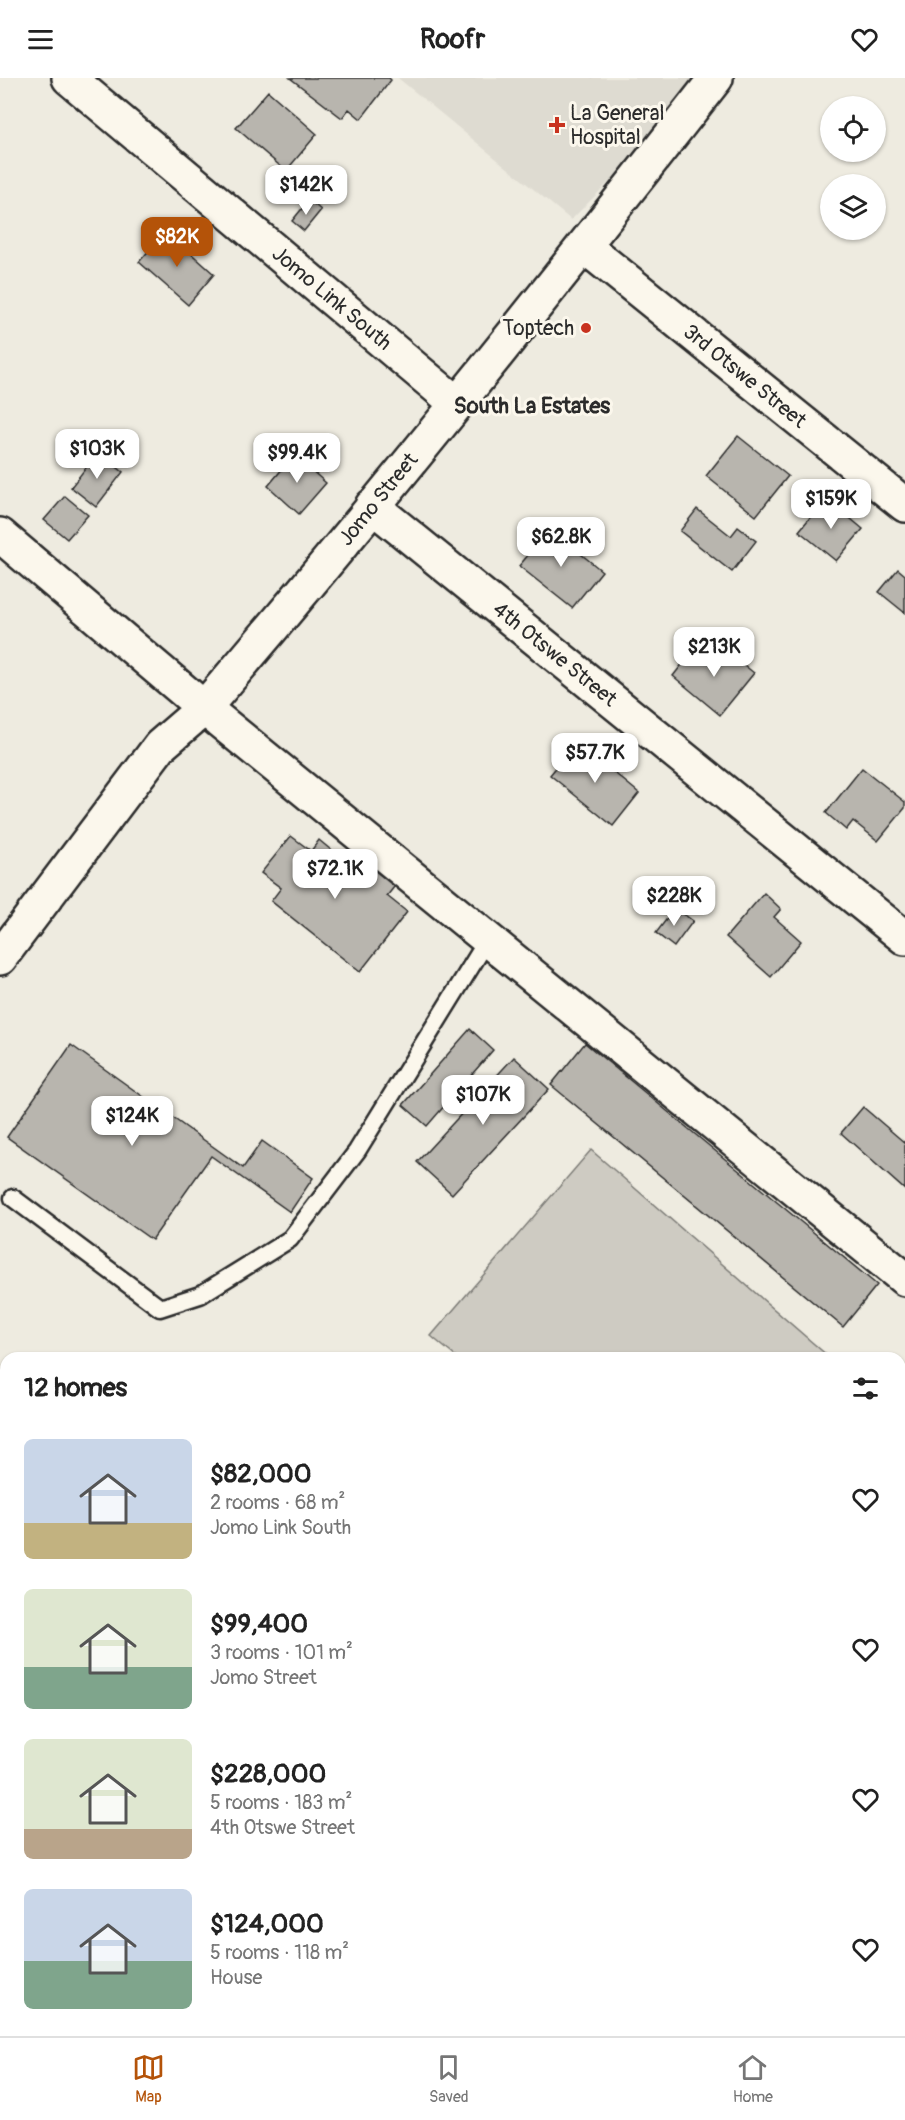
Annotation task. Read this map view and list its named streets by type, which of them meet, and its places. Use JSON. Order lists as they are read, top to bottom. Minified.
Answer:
{"streets":{"street":["Jomo Link South","3rd Otswe Street","Jomo Street","4th Otswe Street"]},"crossings":[["Jomo Link South","Jomo Street"],["3rd Otswe Street","Jomo Street"],["Jomo Street","4th Otswe Street"]],"districts":["South La Estates"],"places":{"health":["La General Hospital"],"other":["Toptech"]},"page":{"header":"Roofr","price":["$142K","$82K","$103K","$99.4K","$159K","$62.8K","$213K","$57.7K","$72.1K","$228K","$107K","$124K"],"heading":"12 homes","list":[{"name":"$82,000","note":"2 rooms · 68 m² · Jomo Link South"},{"name":"$99,400","note":"3 rooms · 101 m² · Jomo Street"},{"name":"$228,000","note":"5 rooms · 183 m² · 4th Otswe Street"},{"name":"$124,000","note":"5 rooms · 118 m² · House"}],"tabs":["Map","Saved","Home"]}}
